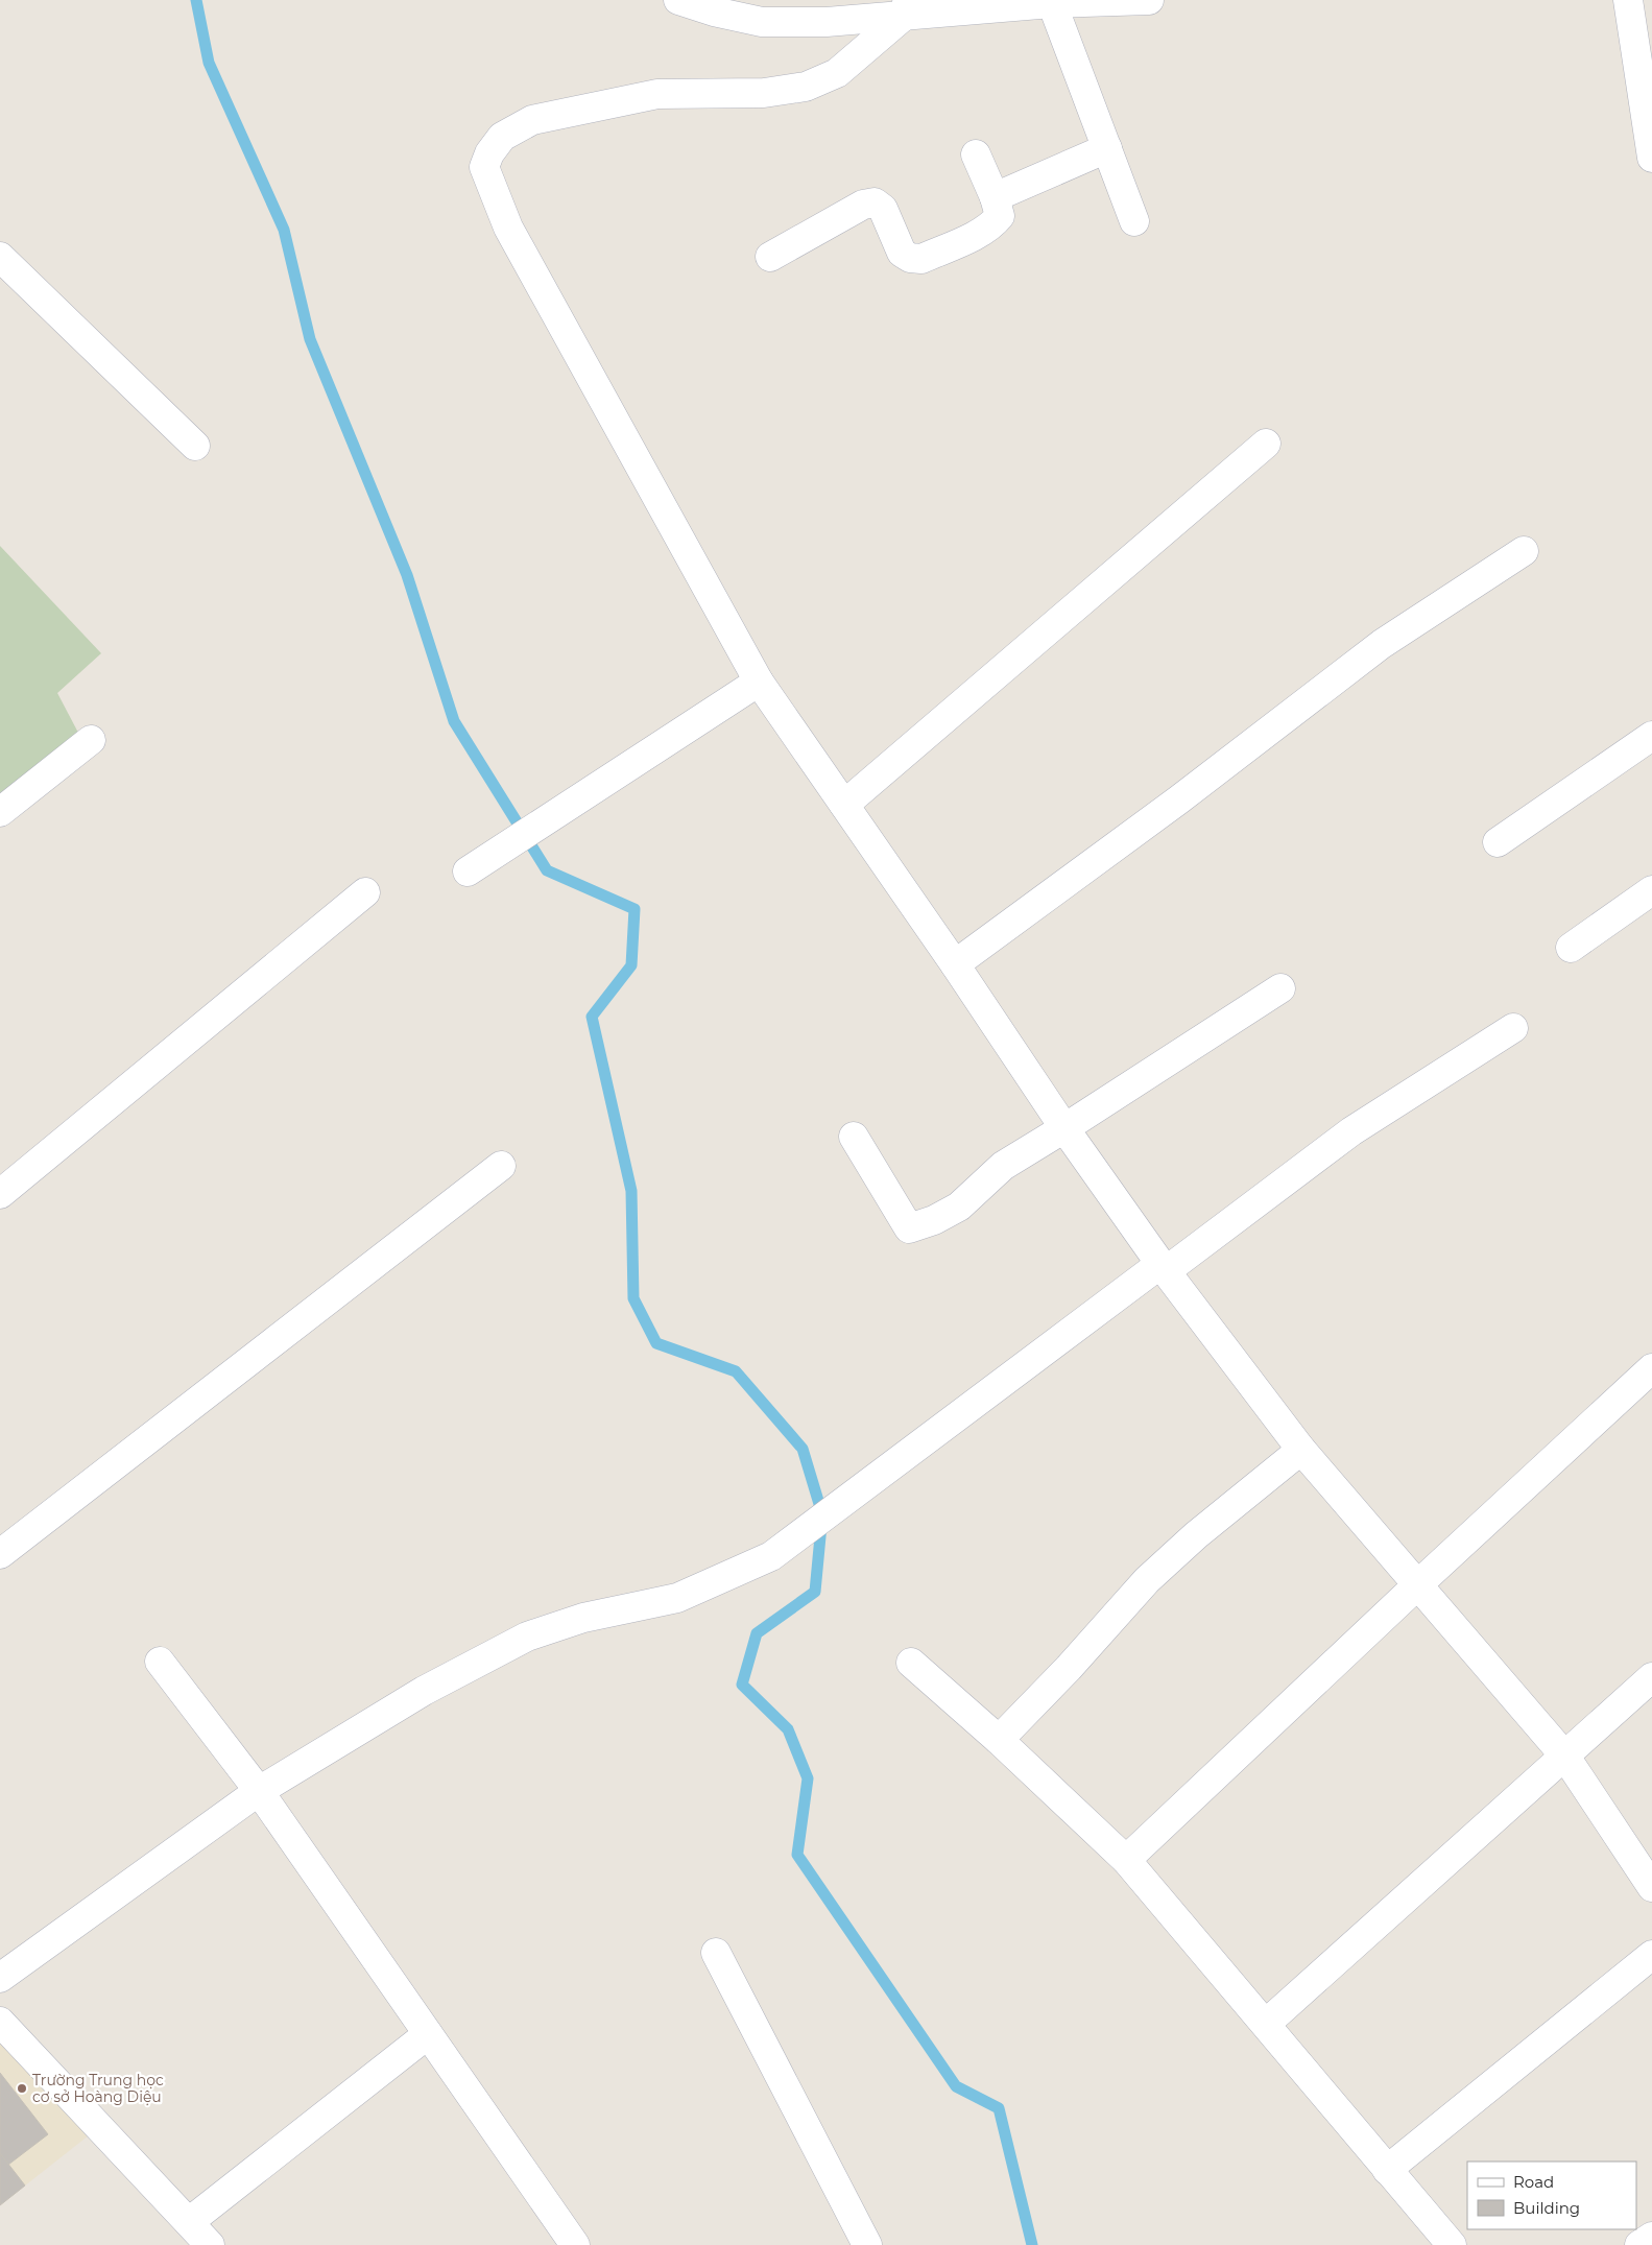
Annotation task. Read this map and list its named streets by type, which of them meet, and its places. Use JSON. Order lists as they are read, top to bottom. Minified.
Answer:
{"places":["Trường Trung học cơ sở Hoàng Diệu"],"legend":["Road","Building"]}
